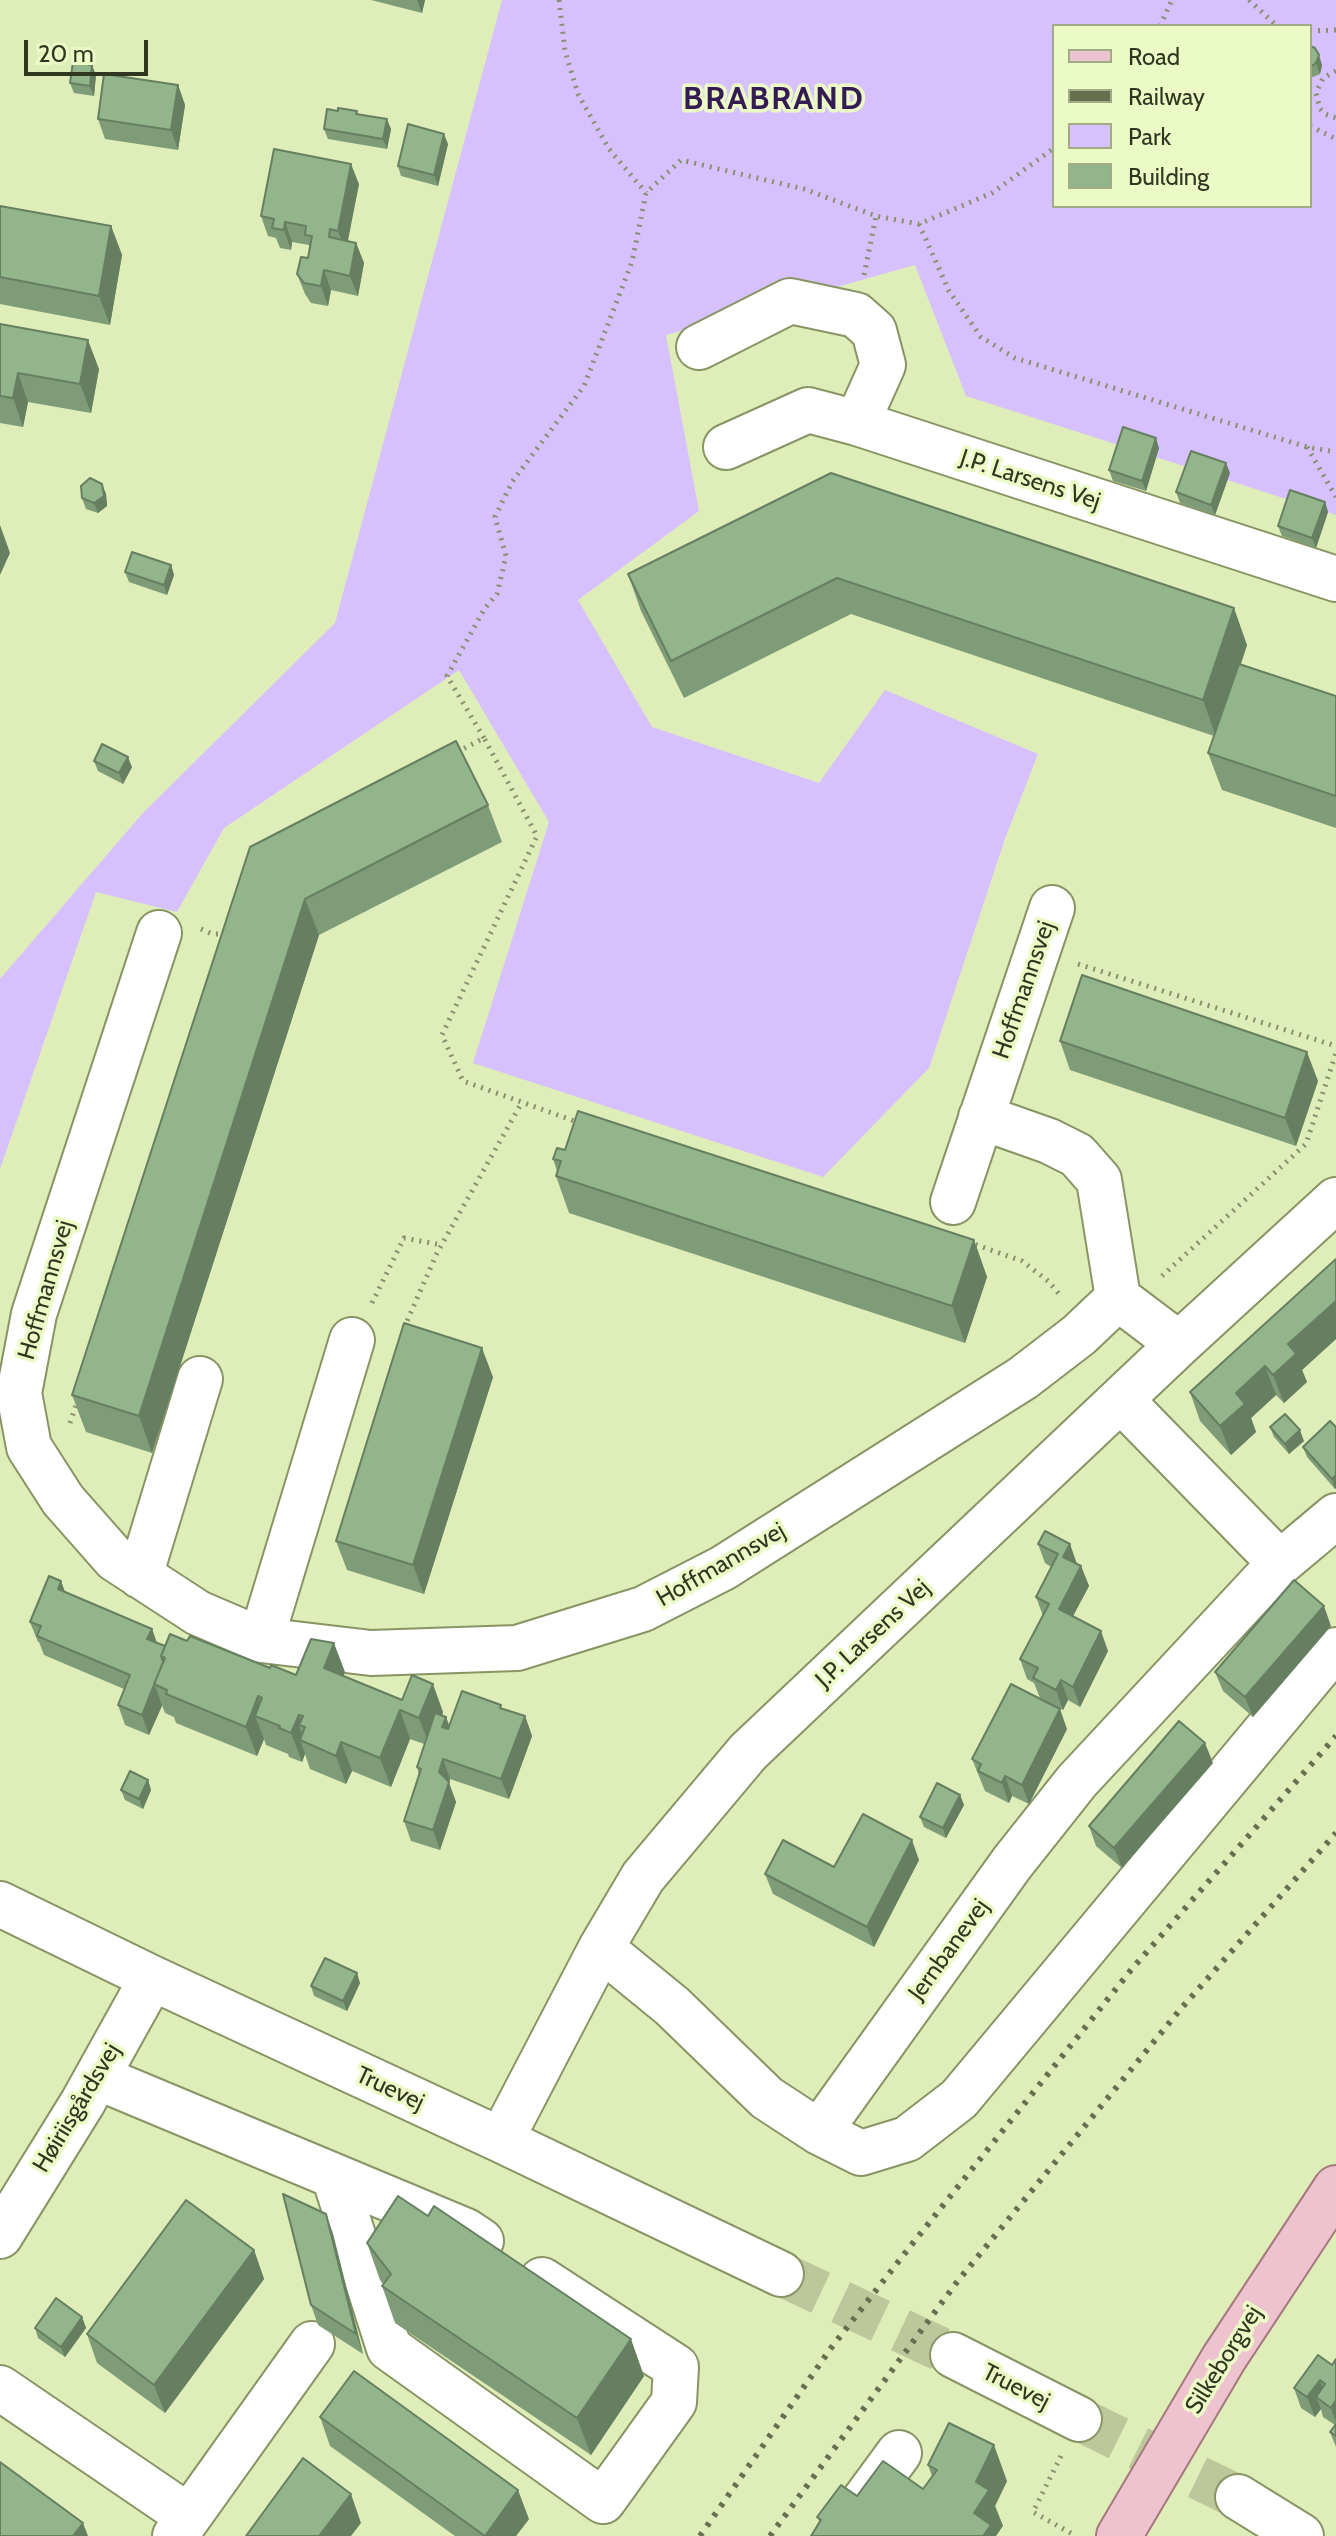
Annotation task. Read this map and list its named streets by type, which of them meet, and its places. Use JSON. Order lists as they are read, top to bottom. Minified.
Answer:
{"streets":{"main road":["Silkeborgvej"],"street":["J.P. Larsens Vej","Hoffmannsvej","Jernbanevej","Truevej","Høiriisgårdsvej"]},"crossings":[["J.P. Larsens Vej","Truevej"],["Truevej","Høiriisgårdsvej"]],"districts":["BRABRAND"],"legend":["Road","Railway","Park","Building"],"scale_bar":"20 m"}
